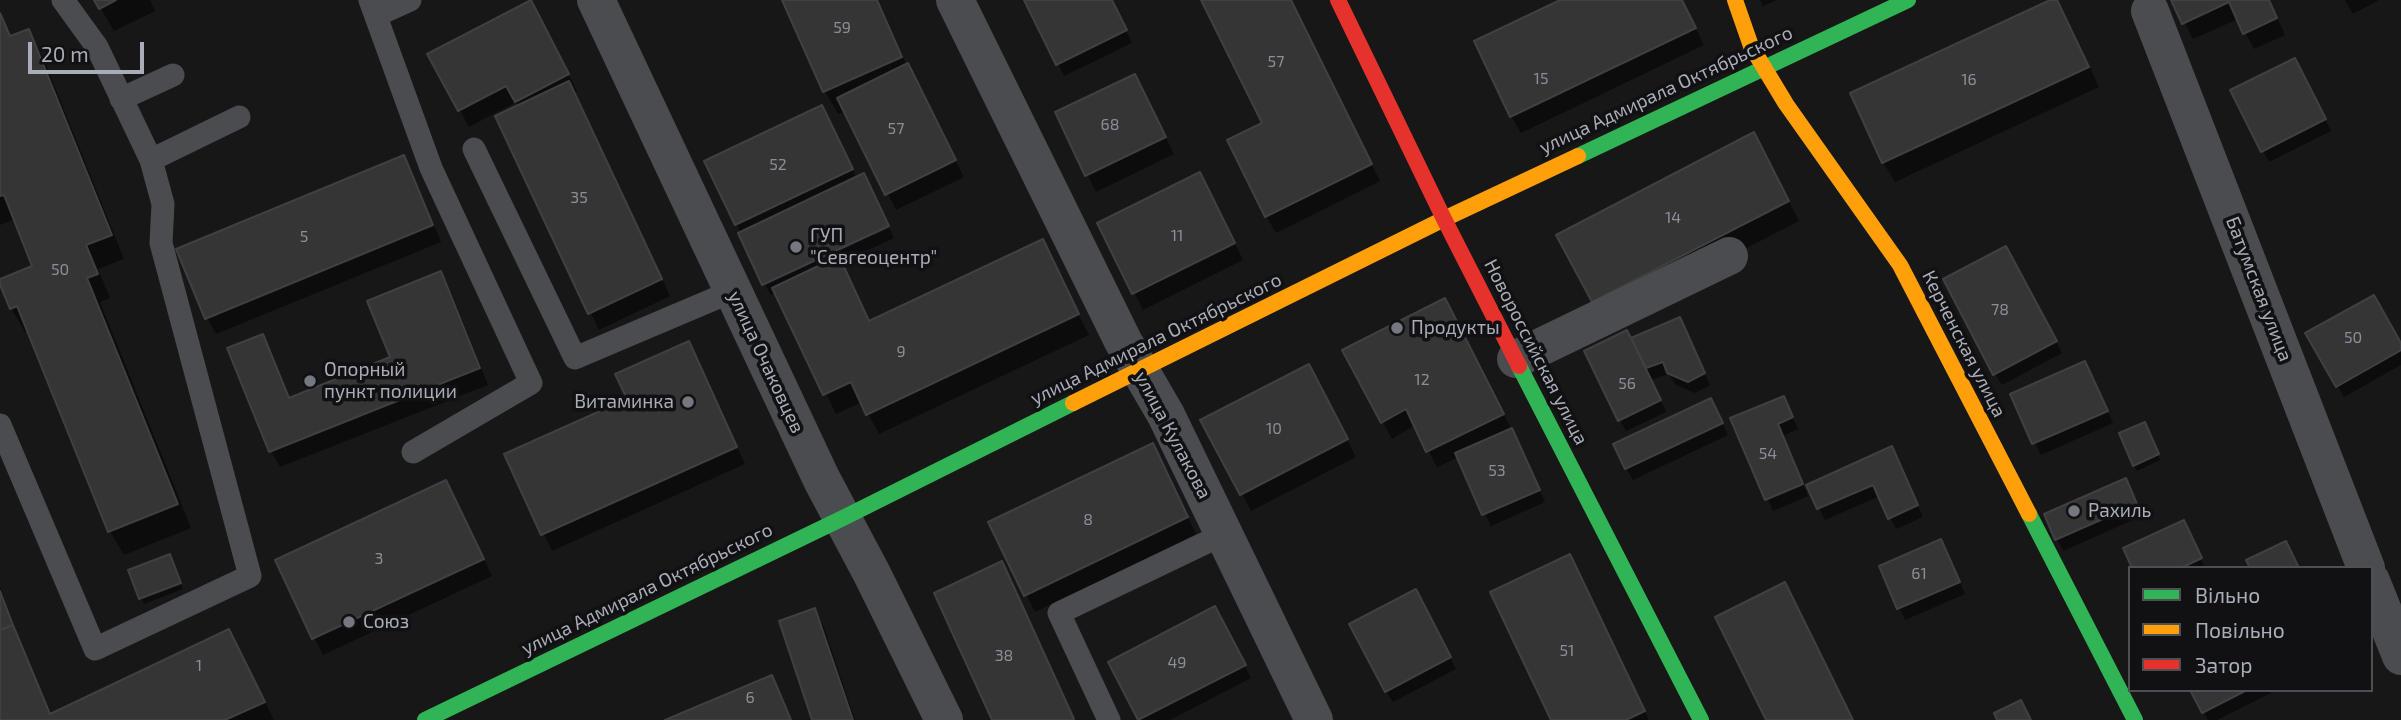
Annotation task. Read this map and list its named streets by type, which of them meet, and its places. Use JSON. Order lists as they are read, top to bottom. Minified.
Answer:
{"streets":{"main road":["улица Адмирала Октябрьского","Керченская улица","Новороссийская улица"],"street":["Батумская улица","улица Очаковцев","улица Кулакова"]},"crossings":[["улица Адмирала Октябрьского","Керченская улица"],["улица Адмирала Октябрьского","Новороссийская улица"],["улица Адмирала Октябрьского","улица Очаковцев"],["улица Адмирала Октябрьского","улица Кулакова"]],"places":["ГУП \"Севгеоцентр\"","Продукты","Опорный пункт полиции","Витаминка","Рахиль","Союз"],"house_numbers":["59","57","15","16","68","57","52","35","14","11","5","50","78","50","9","12","56","10","54","53","8","3","61","51","38","49","1","6"],"legend":["Вільно","Повільно","Затор"],"scale_bar":"20 m"}
